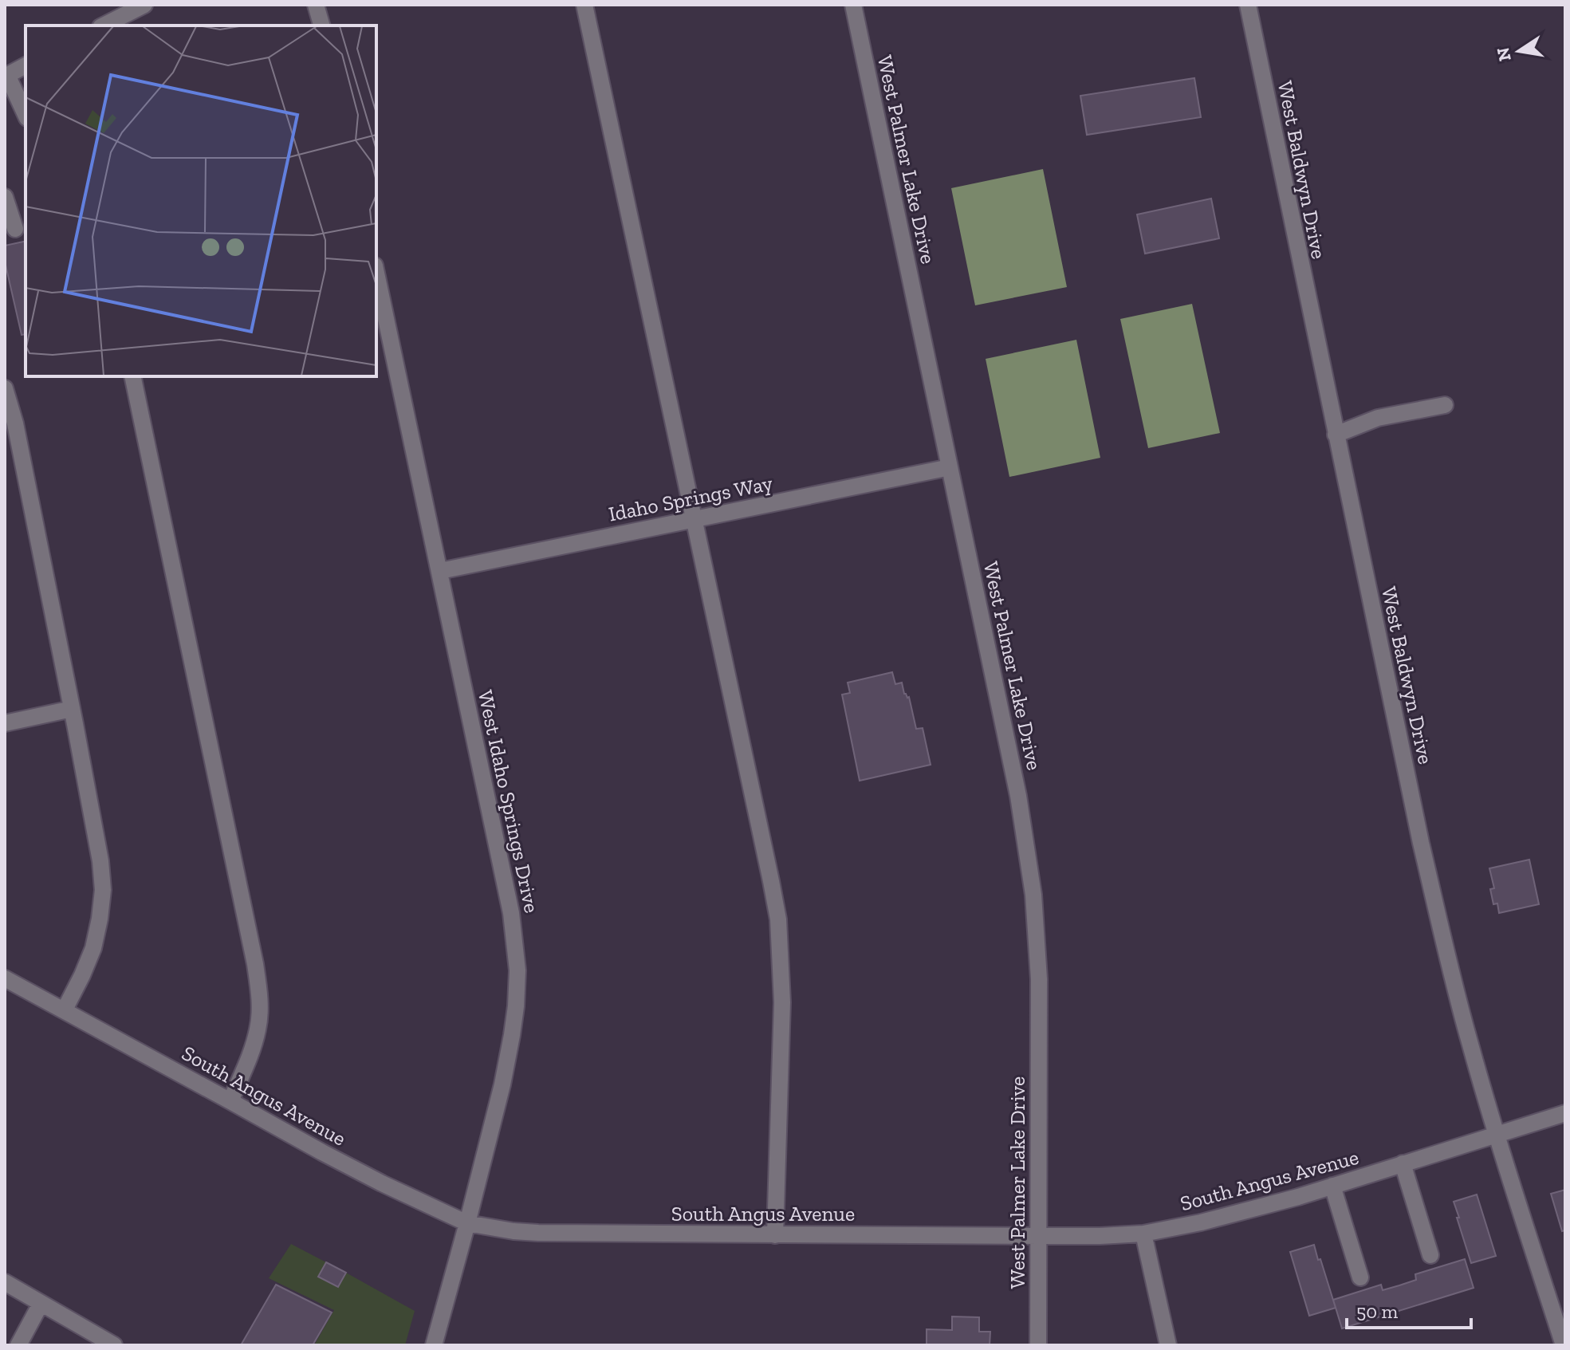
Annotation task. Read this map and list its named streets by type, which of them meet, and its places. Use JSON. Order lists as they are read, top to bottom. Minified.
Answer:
{"streets":{"street":["West Palmer Lake Drive","West Baldwyn Drive","Idaho Springs Way","West Idaho Springs Drive","South Angus Avenue"]},"crossings":[["West Palmer Lake Drive","Idaho Springs Way"],["West Palmer Lake Drive","South Angus Avenue"],["West Baldwyn Drive","South Angus Avenue"],["Idaho Springs Way","West Idaho Springs Drive"],["West Idaho Springs Drive","South Angus Avenue"]],"scale_bar":"50 m","north":"left"}
